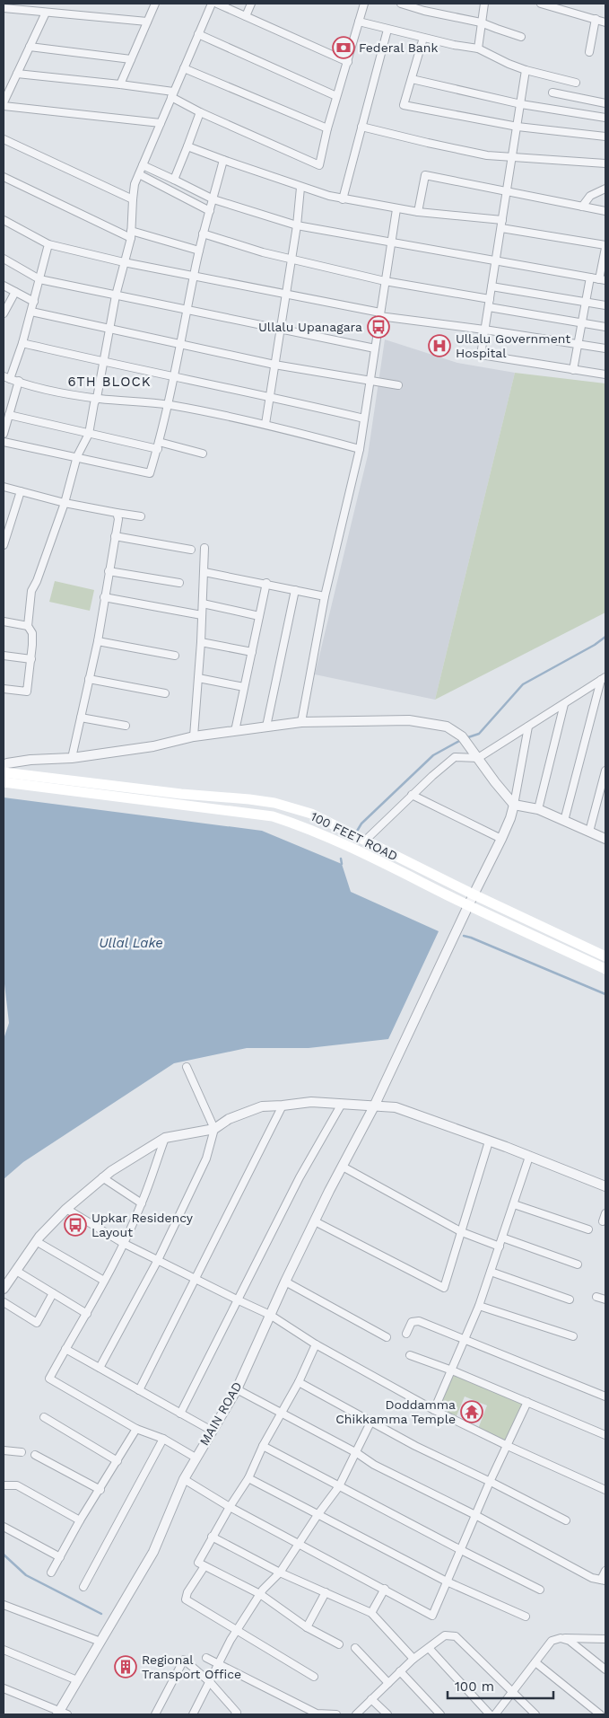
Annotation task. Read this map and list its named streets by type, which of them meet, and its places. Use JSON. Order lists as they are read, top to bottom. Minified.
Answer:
{"streets":{"main road":["100 FEET ROAD"],"street":["MAIN ROAD"]},"crossings":[["100 FEET ROAD","MAIN ROAD"]],"districts":["6TH BLOCK"],"water":["Ullal Lake"],"places":{"bank":["Federal Bank"],"bus stop":["Ullalu Upanagara","Upkar Residency Layout"],"hospital":["Ullalu Government Hospital"],"temple":["Doddamma Chikkamma Temple"],"building":["Regional Transport Office"]},"scale_bar":"100 m"}
